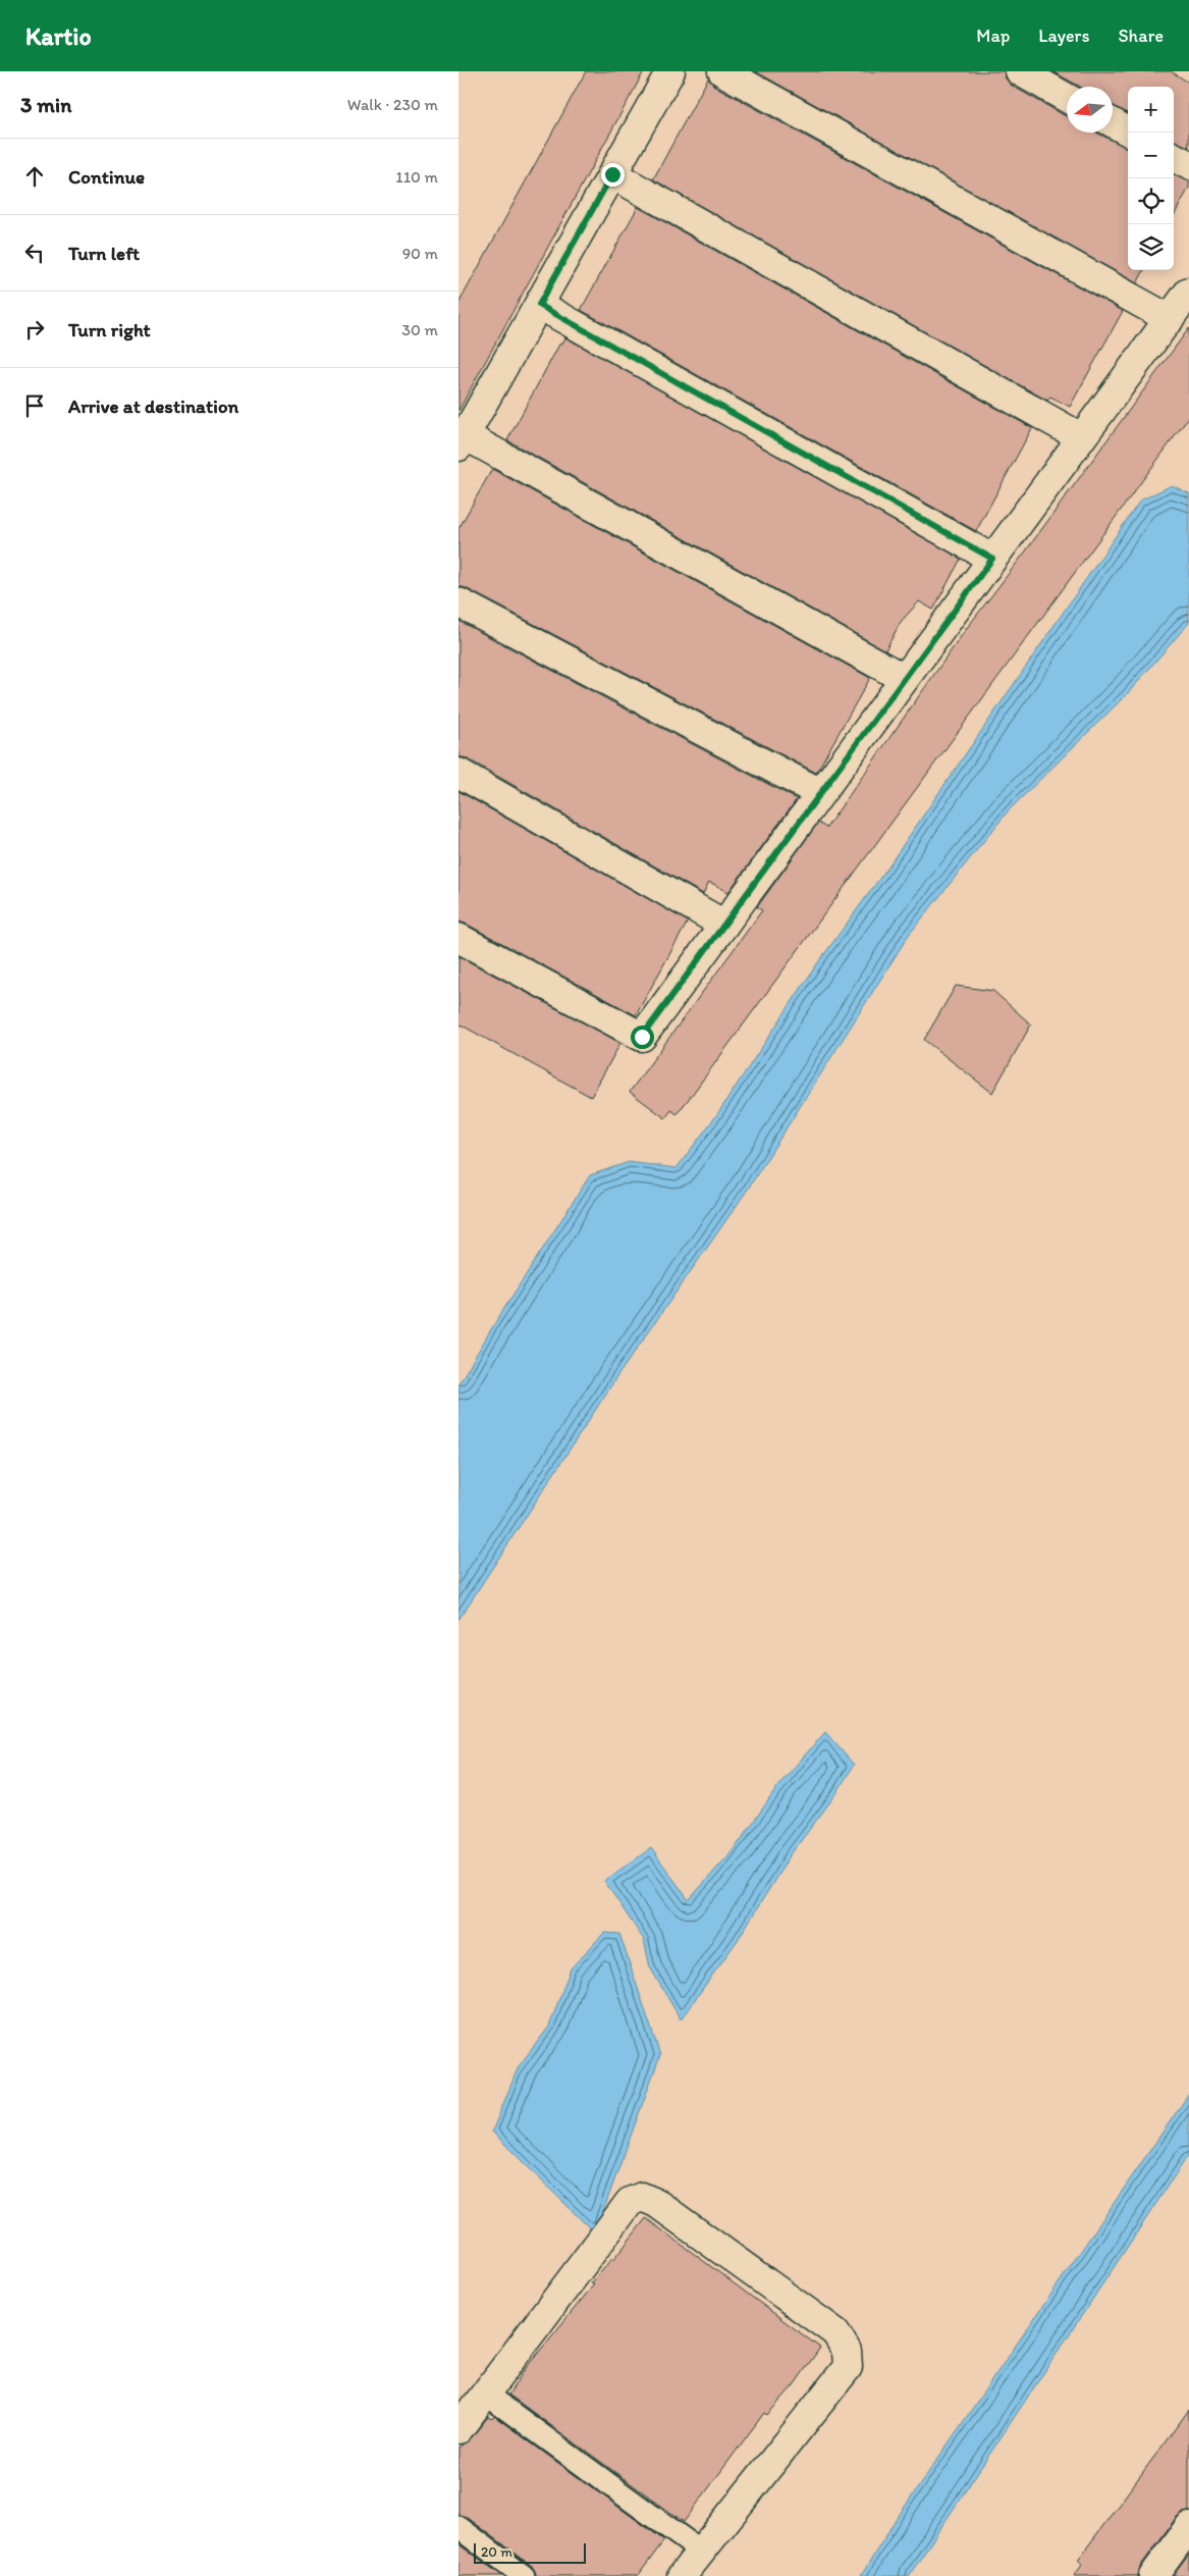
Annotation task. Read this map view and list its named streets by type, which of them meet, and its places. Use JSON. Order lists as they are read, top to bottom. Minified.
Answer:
{"scale_bar":"20 m","north":"left","page":{"header":"Kartio","nav":["Map","Layers","Share"],"heading":["3 min","Walk · 230 m"],"map_buttons":["+","−"],"list":[["Continue","110 m"],["Turn left","90 m"],["Turn right","30 m"],"Arrive at destination"],"scale":"20 m"}}
